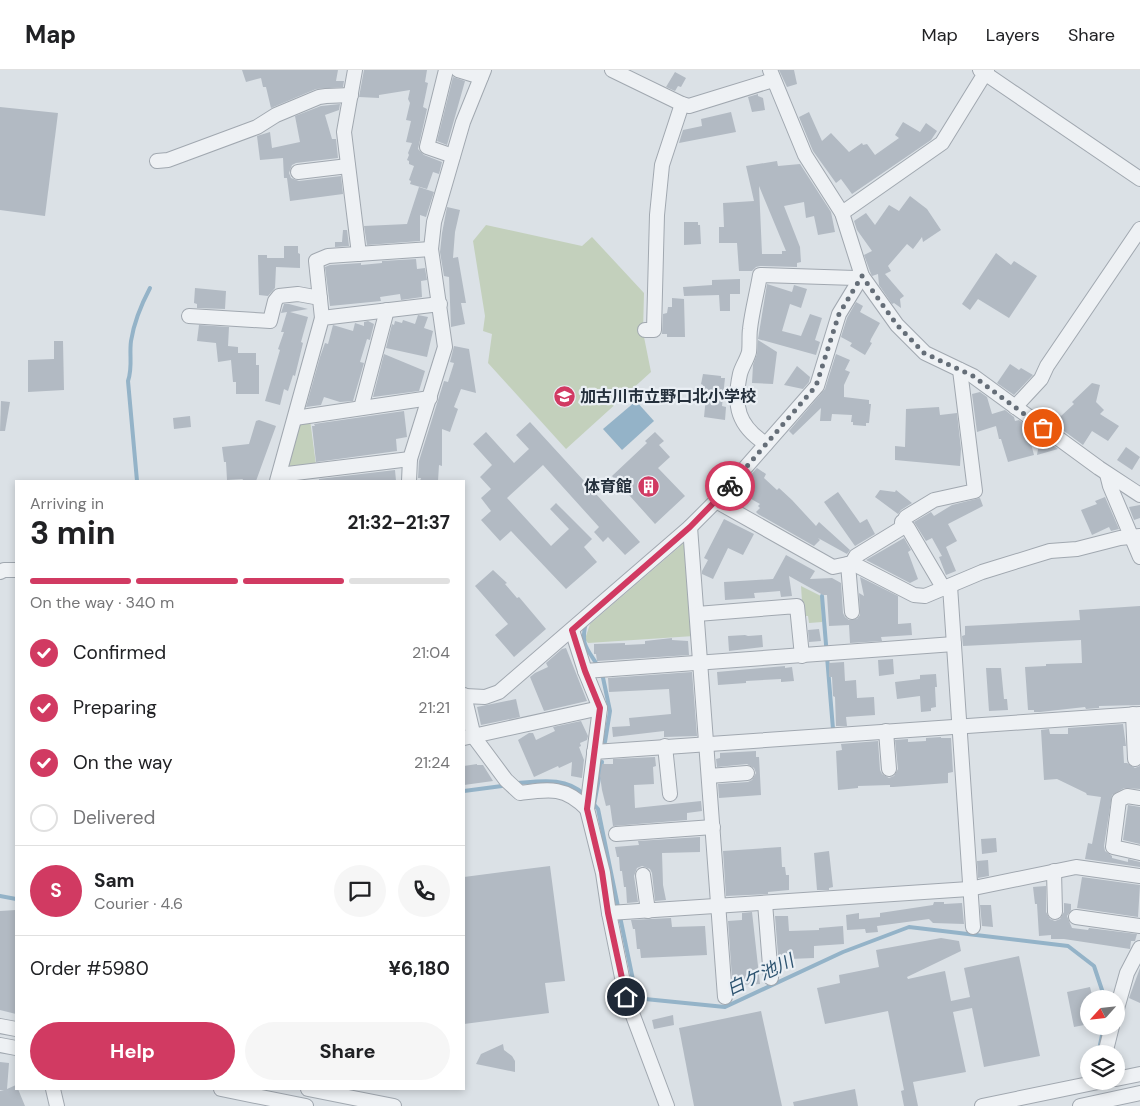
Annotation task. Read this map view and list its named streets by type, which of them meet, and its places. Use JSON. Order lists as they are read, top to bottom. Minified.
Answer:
{"water":["白ケ池川"],"places":{"school or university":["加古川市立野口北小学校"],"building":["体育館"]},"north":"bottom left","page":{"header":"Map","nav":["Map","Layers","Share"],"heading":["3 min","Arriving in","21:32–21:37"],"panel":["Sam","Courier · 4.6","Order #5980","¥6,180"],"bar":"On the way · 340 m","list":[["Confirmed","21:04"],["Preparing","21:21"],["On the way","21:24"],"Delivered"],"round":"S","buttons":["Help","Share"]}}
